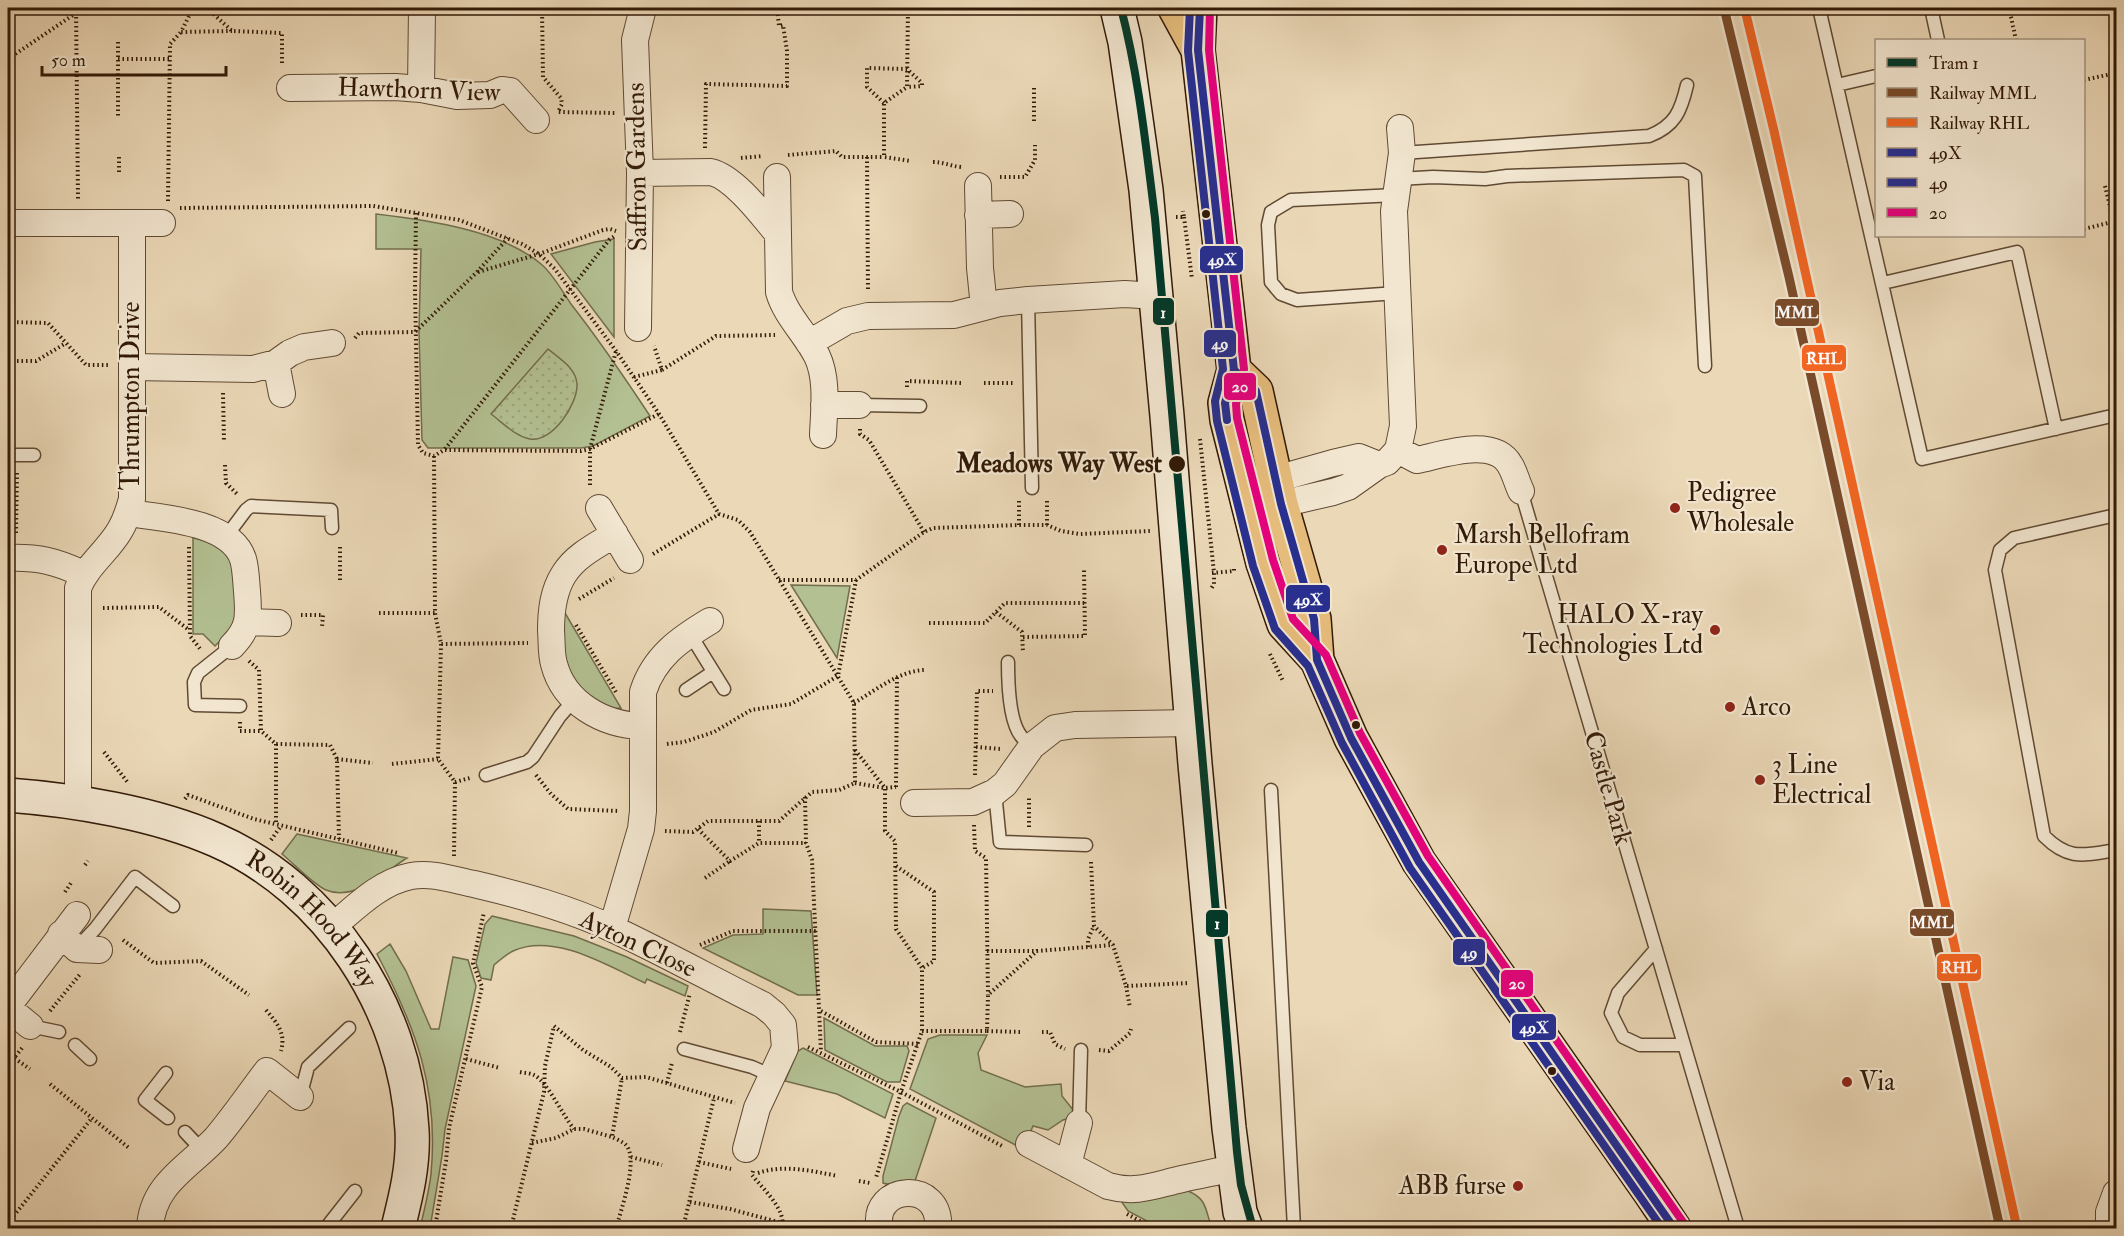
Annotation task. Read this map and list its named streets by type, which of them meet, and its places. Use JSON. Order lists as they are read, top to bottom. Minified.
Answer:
{"streets":{"street":["Hawthorn View","Saffron Gardens","Thrumpton Drive","Castle Park","Robin Hood Way","Ayton Close"]},"crossings":[["Thrumpton Drive","Robin Hood Way"],["Robin Hood Way","Ayton Close"]],"places":["Meadows Way West","Pedigree Wholesale","Marsh Bellofram Europe Ltd","HALO X-ray Technologies Ltd","Arco","3 Line Electrical","Via","ABB furse"],"lines":["tram line 1","rail line MML","transit line 49X","transit line 49","transit line 20","rail line RHL"],"legend":["Tram 1","Railway MML","Railway RHL","49X","49","20"],"scale_bar":"50 m"}
